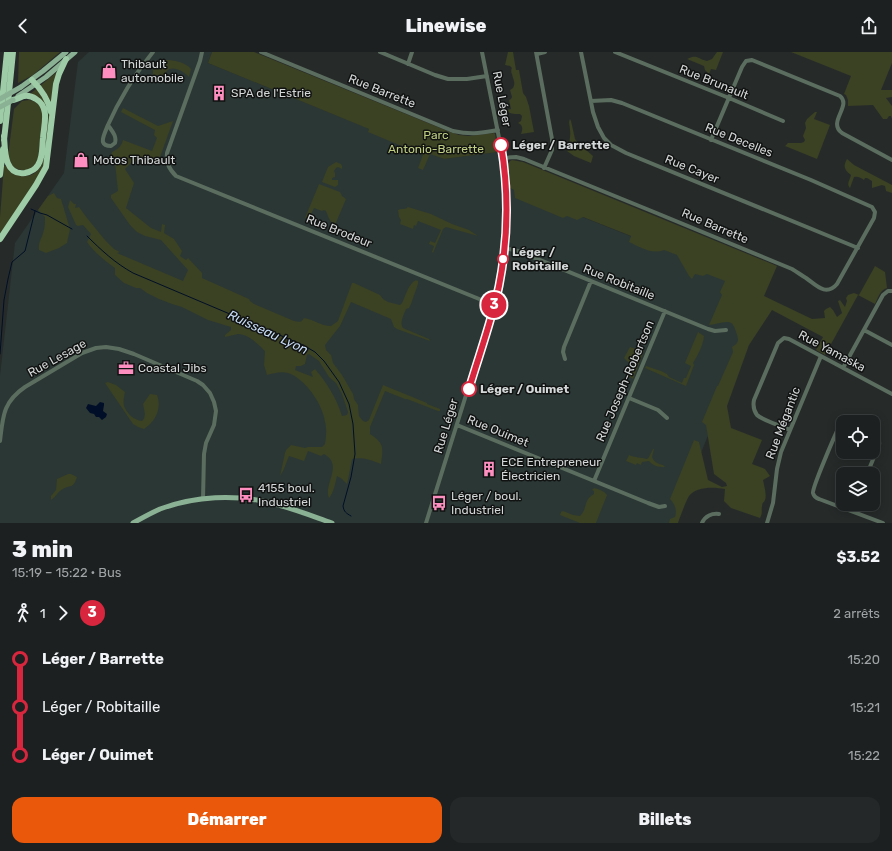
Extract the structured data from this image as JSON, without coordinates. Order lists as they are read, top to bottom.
{
  "streets": {
    "street": [
      "Rue Brunault",
      "Rue Barrette",
      "Rue Léger",
      "Rue Decelles",
      "Rue Cayer",
      "Rue Brodeur",
      "Rue Robitaille",
      "Rue Yamaska",
      "Rue Lesage",
      "Rue Joseph-Robertson",
      "Rue Mégantic",
      "Rue Ouimet"
    ]
  },
  "crossings": [
    ["Rue Barrette", "Rue Léger"],
    ["Rue Barrette", "Rue Decelles"],
    ["Rue Barrette", "Rue Cayer"],
    ["Rue Léger", "Rue Brodeur"],
    ["Rue Léger", "Rue Robitaille"],
    ["Rue Léger", "Rue Ouimet"],
    ["Rue Decelles", "Rue Cayer"],
    ["Rue Robitaille", "Rue Joseph-Robertson"],
    ["Rue Yamaska", "Rue Mégantic"],
    ["Rue Joseph-Robertson", "Rue Ouimet"]
  ],
  "water": ["Ruisseau Lyon"],
  "parks": ["Parc Antonio-Barrette"],
  "places": {
    "shop": ["Thibault automobile", "Motos Thibault"],
    "building": ["SPA de l'Estrie", "ECE Entrepreneur Électricien"],
    "other": ["Léger / Barrette", "Léger / Robitaille", "Léger / Ouimet"],
    "office": ["Coastal Jibs"],
    "bus stop": ["4155 boul. Industriel", "Léger / boul. Industriel"]
  },
  "lines": ["bus line 3"],
  "page": {
    "header": "Linewise",
    "on_map": "3",
    "heading": ["3 min", "15:19 – 15:22 · Bus", "$3.52"],
    "legs": ["1", "3", "2 arrêts"],
    "list": [
      {
        "name": "Léger / Barrette",
        "value": "15:20"
      },
      {
        "name": "Léger / Robitaille",
        "value": "15:21"
      },
      {
        "name": "Léger / Ouimet",
        "value": "15:22"
      }
    ],
    "buttons": ["Démarrer", "Billets"]
  }
}
